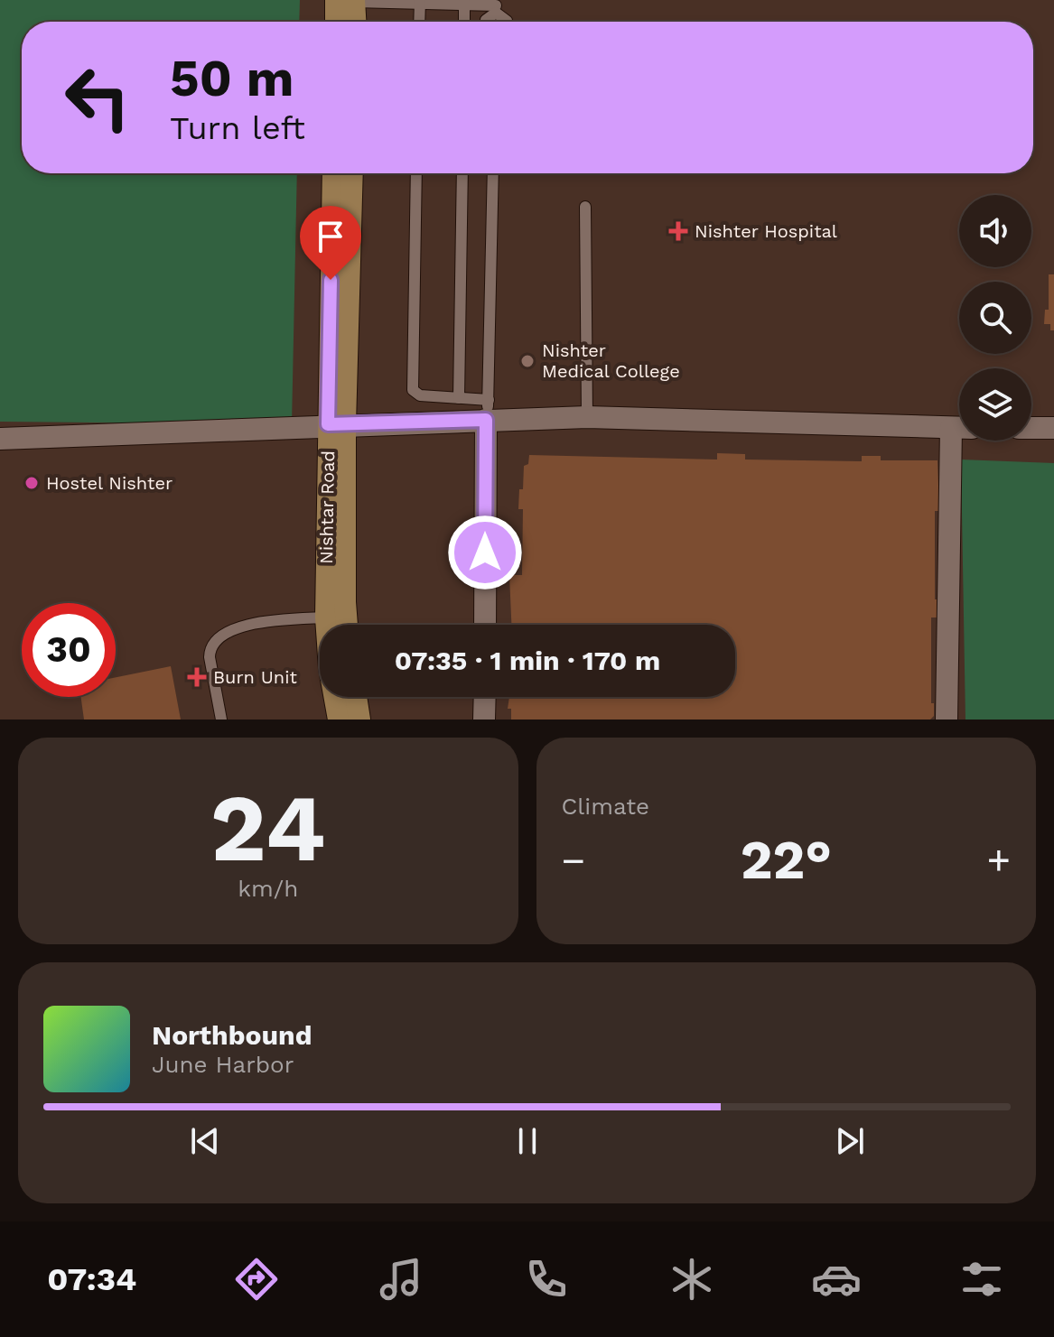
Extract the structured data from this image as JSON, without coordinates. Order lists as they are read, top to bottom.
{
  "streets": {
    "main road": ["Nishtar Road"]
  },
  "places": {
    "health": ["Nishter Hospital", "Burn Unit"],
    "other": ["Nishter Medical College", "Hostel Nishter"]
  },
  "page": {
    "turn": ["50 m", "Turn left"],
    "limit": "30",
    "trip": "07:35 · 1 min · 170 m",
    "tile": [
      ["24", "km/h"],
      "Climate"
    ],
    "heat": ["−", "22°", "+"],
    "song": ["Northbound", "June Harbor"],
    "tabs": "07:34"
  }
}
